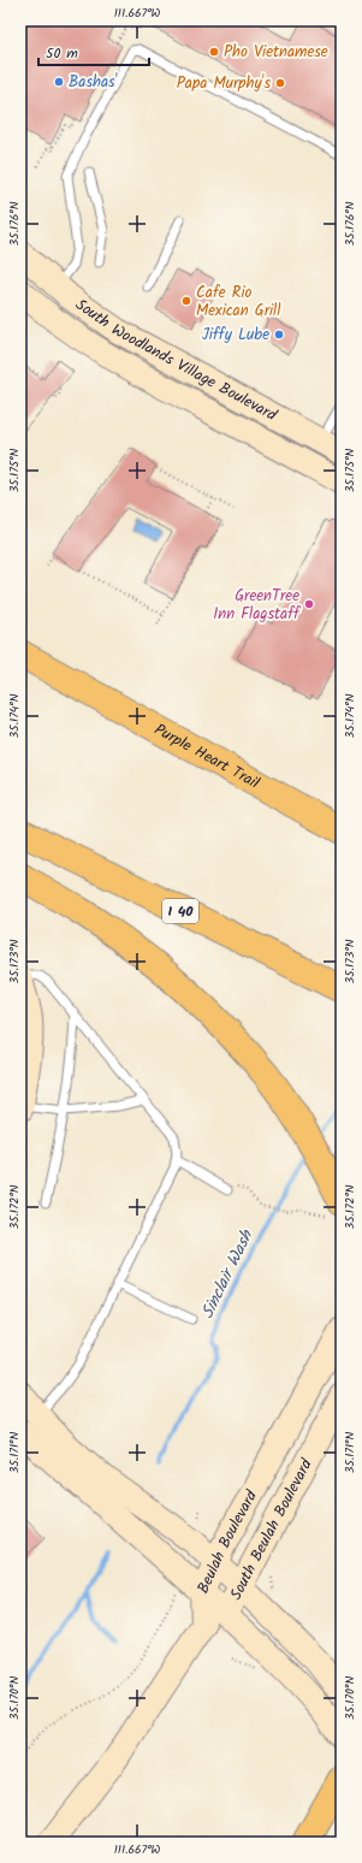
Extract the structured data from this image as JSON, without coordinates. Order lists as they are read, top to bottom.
{
  "streets": {
    "highway": ["Purple Heart Trail", "I 40"],
    "street": ["South Woodlands Village Boulevard", "South Beulah Boulevard", "Beulah Boulevard"]
  },
  "crossings": [
    ["South Beulah Boulevard", "Beulah Boulevard"]
  ],
  "water": ["Sinclair Wash"],
  "places": [
    "Pho Vietnamese",
    "Bashas'",
    "Papa Murphy's",
    "Cafe Rio Mexican Grill",
    "Jiffy Lube",
    "GreenTree Inn Flagstaff"
  ],
  "scale_bar": "50 m",
  "coordinates": [
    "111.667°W",
    "35.176°N",
    "35.175°N",
    "35.174°N",
    "35.173°N",
    "35.172°N",
    "35.171°N",
    "35.170°N"
  ]
}
